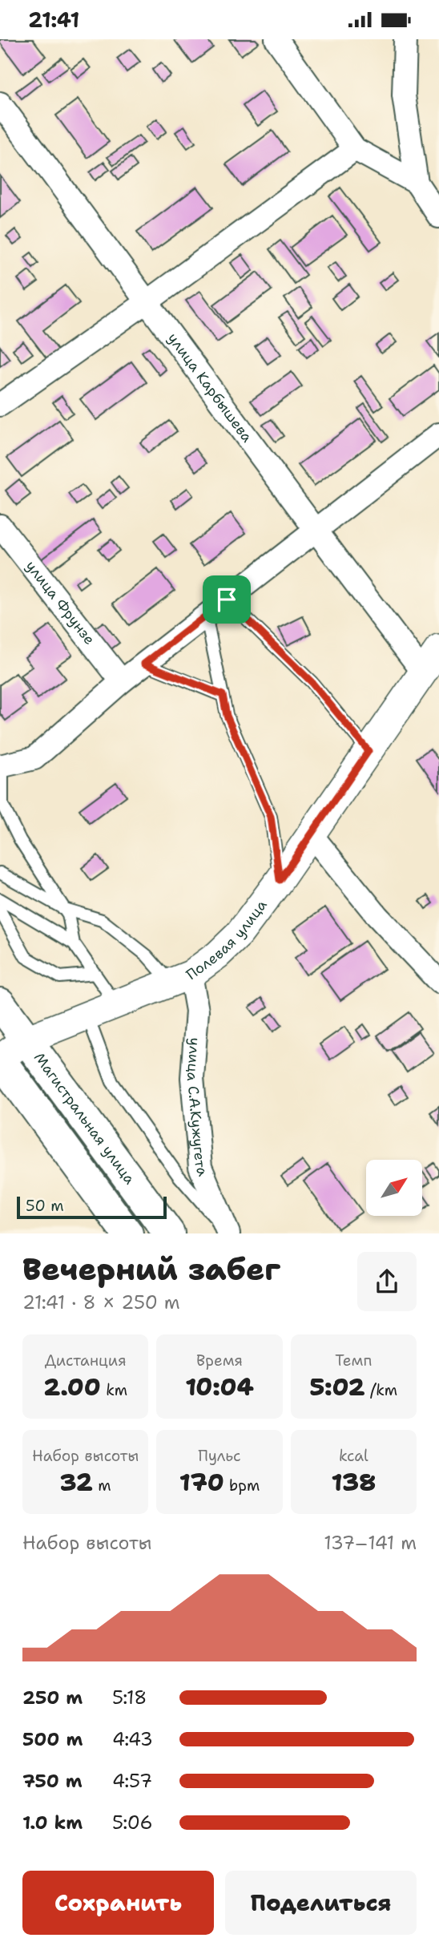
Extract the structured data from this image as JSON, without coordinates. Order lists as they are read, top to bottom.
{
  "streets": {
    "main road": ["Магистральная улица"],
    "street": [
      "улица Карбышева",
      "улица Фрунзе",
      "Полевая улица",
      "улица С.А.Кужугета"
    ]
  },
  "crossings": [
    ["улица Карбышева", "Полевая улица"],
    ["Полевая улица", "улица С.А.Кужугета"],
    ["Полевая улица", "Магистральная улица"]
  ],
  "scale_bar": "50 m",
  "north": "top right",
  "page": {
    "status": "21:41",
    "scale": "50 m",
    "heading": ["Вечерний забег", "21:41 · 8 × 250 m"],
    "stats": [
      ["Дистанция", "2.00 km"],
      ["Время", "10:04"],
      ["Темп", "5:02 /km"],
      ["Набор высоты", "32 m"],
      ["Пульс", "170 bpm"],
      ["kcal", "138"]
    ],
    "chart": ["Набор высоты", "137–141 m"],
    "list": [
      {
        "name": "250 m",
        "note": "5:18"
      },
      {
        "name": "500 m",
        "note": "4:43"
      },
      {
        "name": "750 m",
        "note": "4:57"
      },
      {
        "name": "1.0 km",
        "note": "5:06"
      }
    ],
    "buttons": ["Сохранить", "Поделиться"]
  }
}
